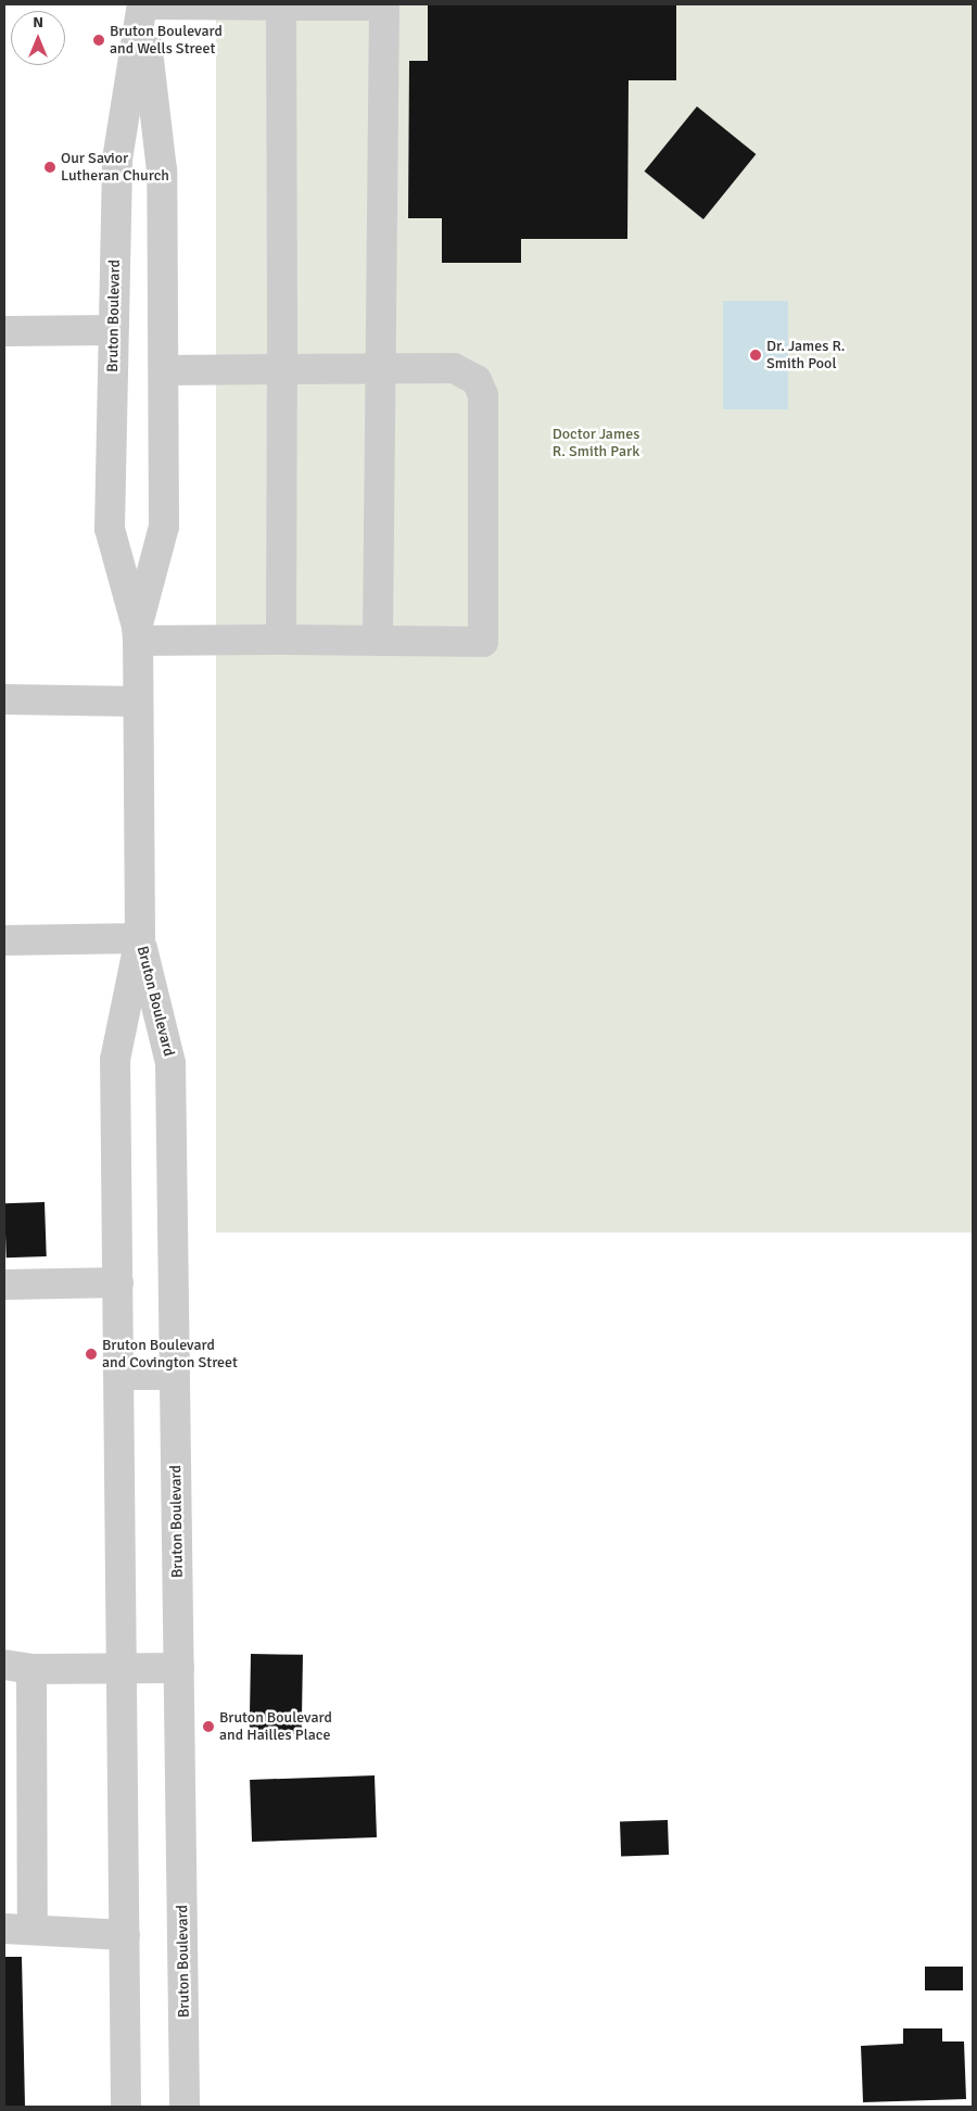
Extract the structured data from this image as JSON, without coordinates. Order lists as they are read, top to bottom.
{
  "streets": {
    "street": ["Bruton Boulevard"]
  },
  "parks": ["Doctor James R. Smith Park"],
  "places": [
    "Bruton Boulevard and Wells Street",
    "Our Savior Lutheran Church",
    "Dr. James R. Smith Pool",
    "Bruton Boulevard and Covington Street",
    "Bruton Boulevard and Hailles Place"
  ],
  "north": "top"
}
